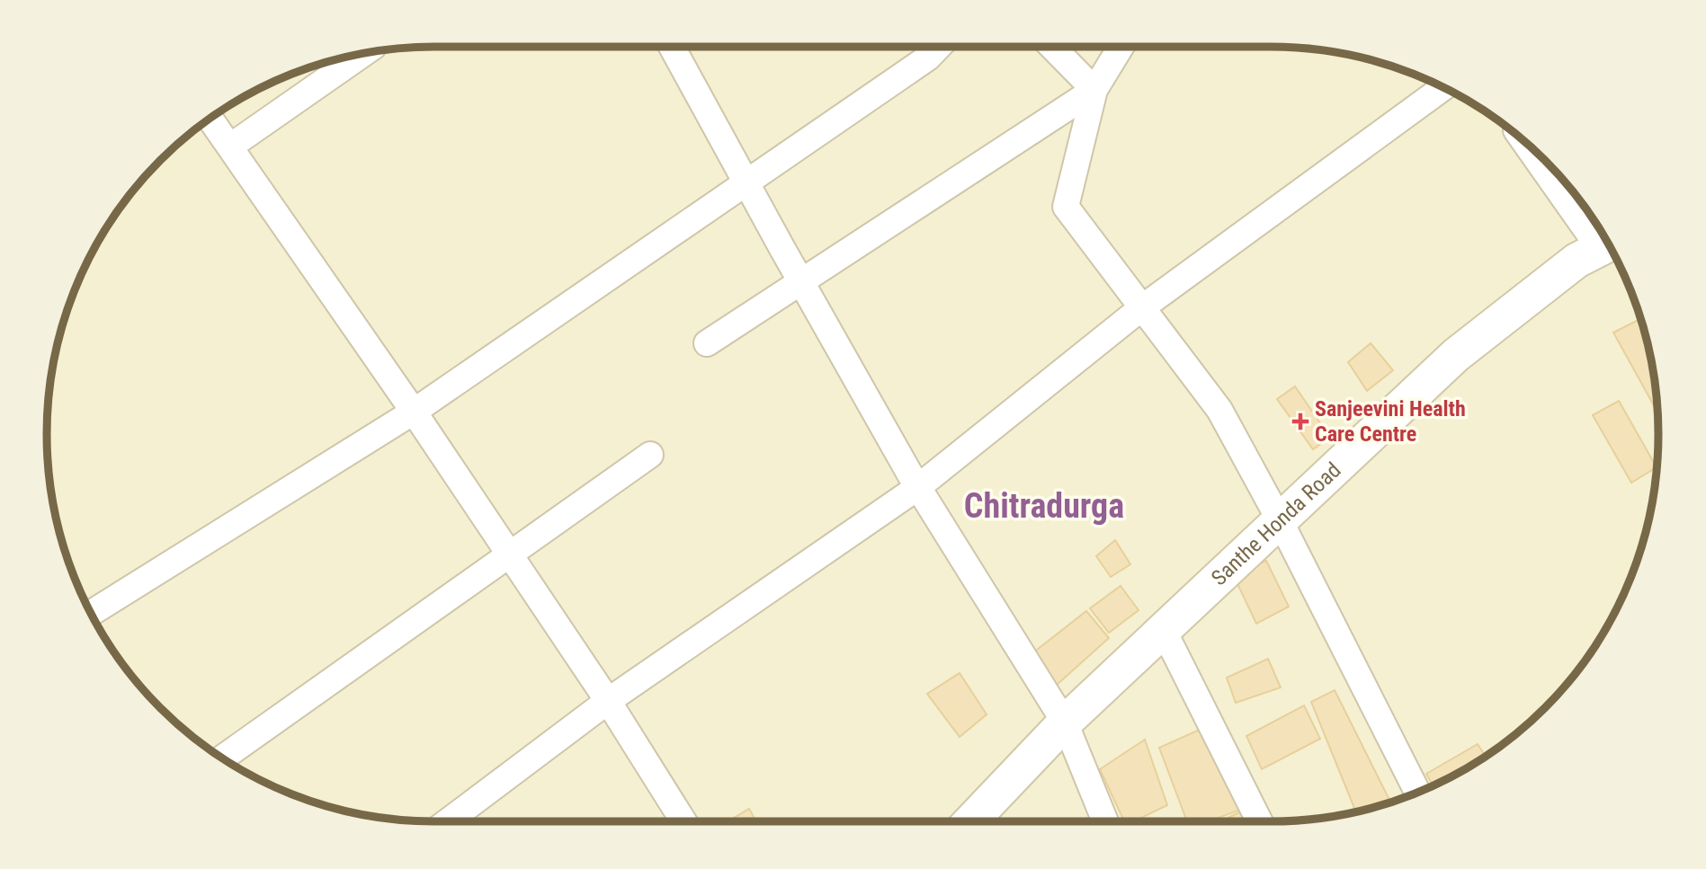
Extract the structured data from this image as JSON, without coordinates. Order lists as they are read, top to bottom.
{
  "streets": {
    "main road": ["Santhe Honda Road"]
  },
  "districts": ["Chitradurga"],
  "places": {
    "health": ["Sanjeevini Health Care Centre"]
  }
}
